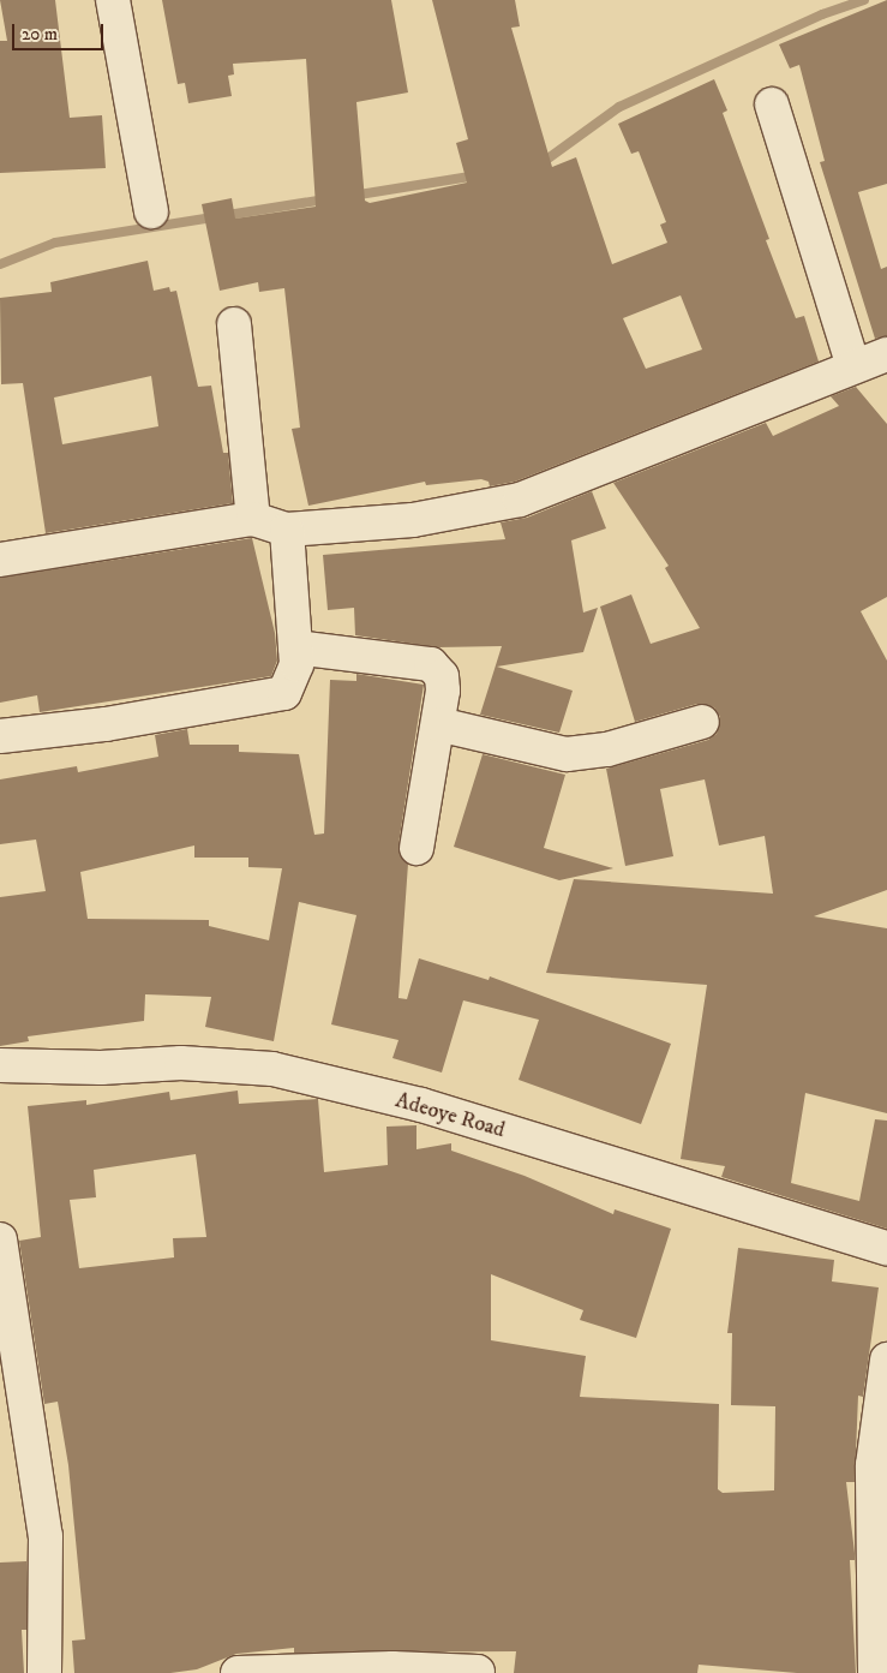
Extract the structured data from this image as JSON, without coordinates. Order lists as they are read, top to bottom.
{
  "streets": {
    "street": ["Adeoye Road"]
  },
  "scale_bar": "20 m"
}
